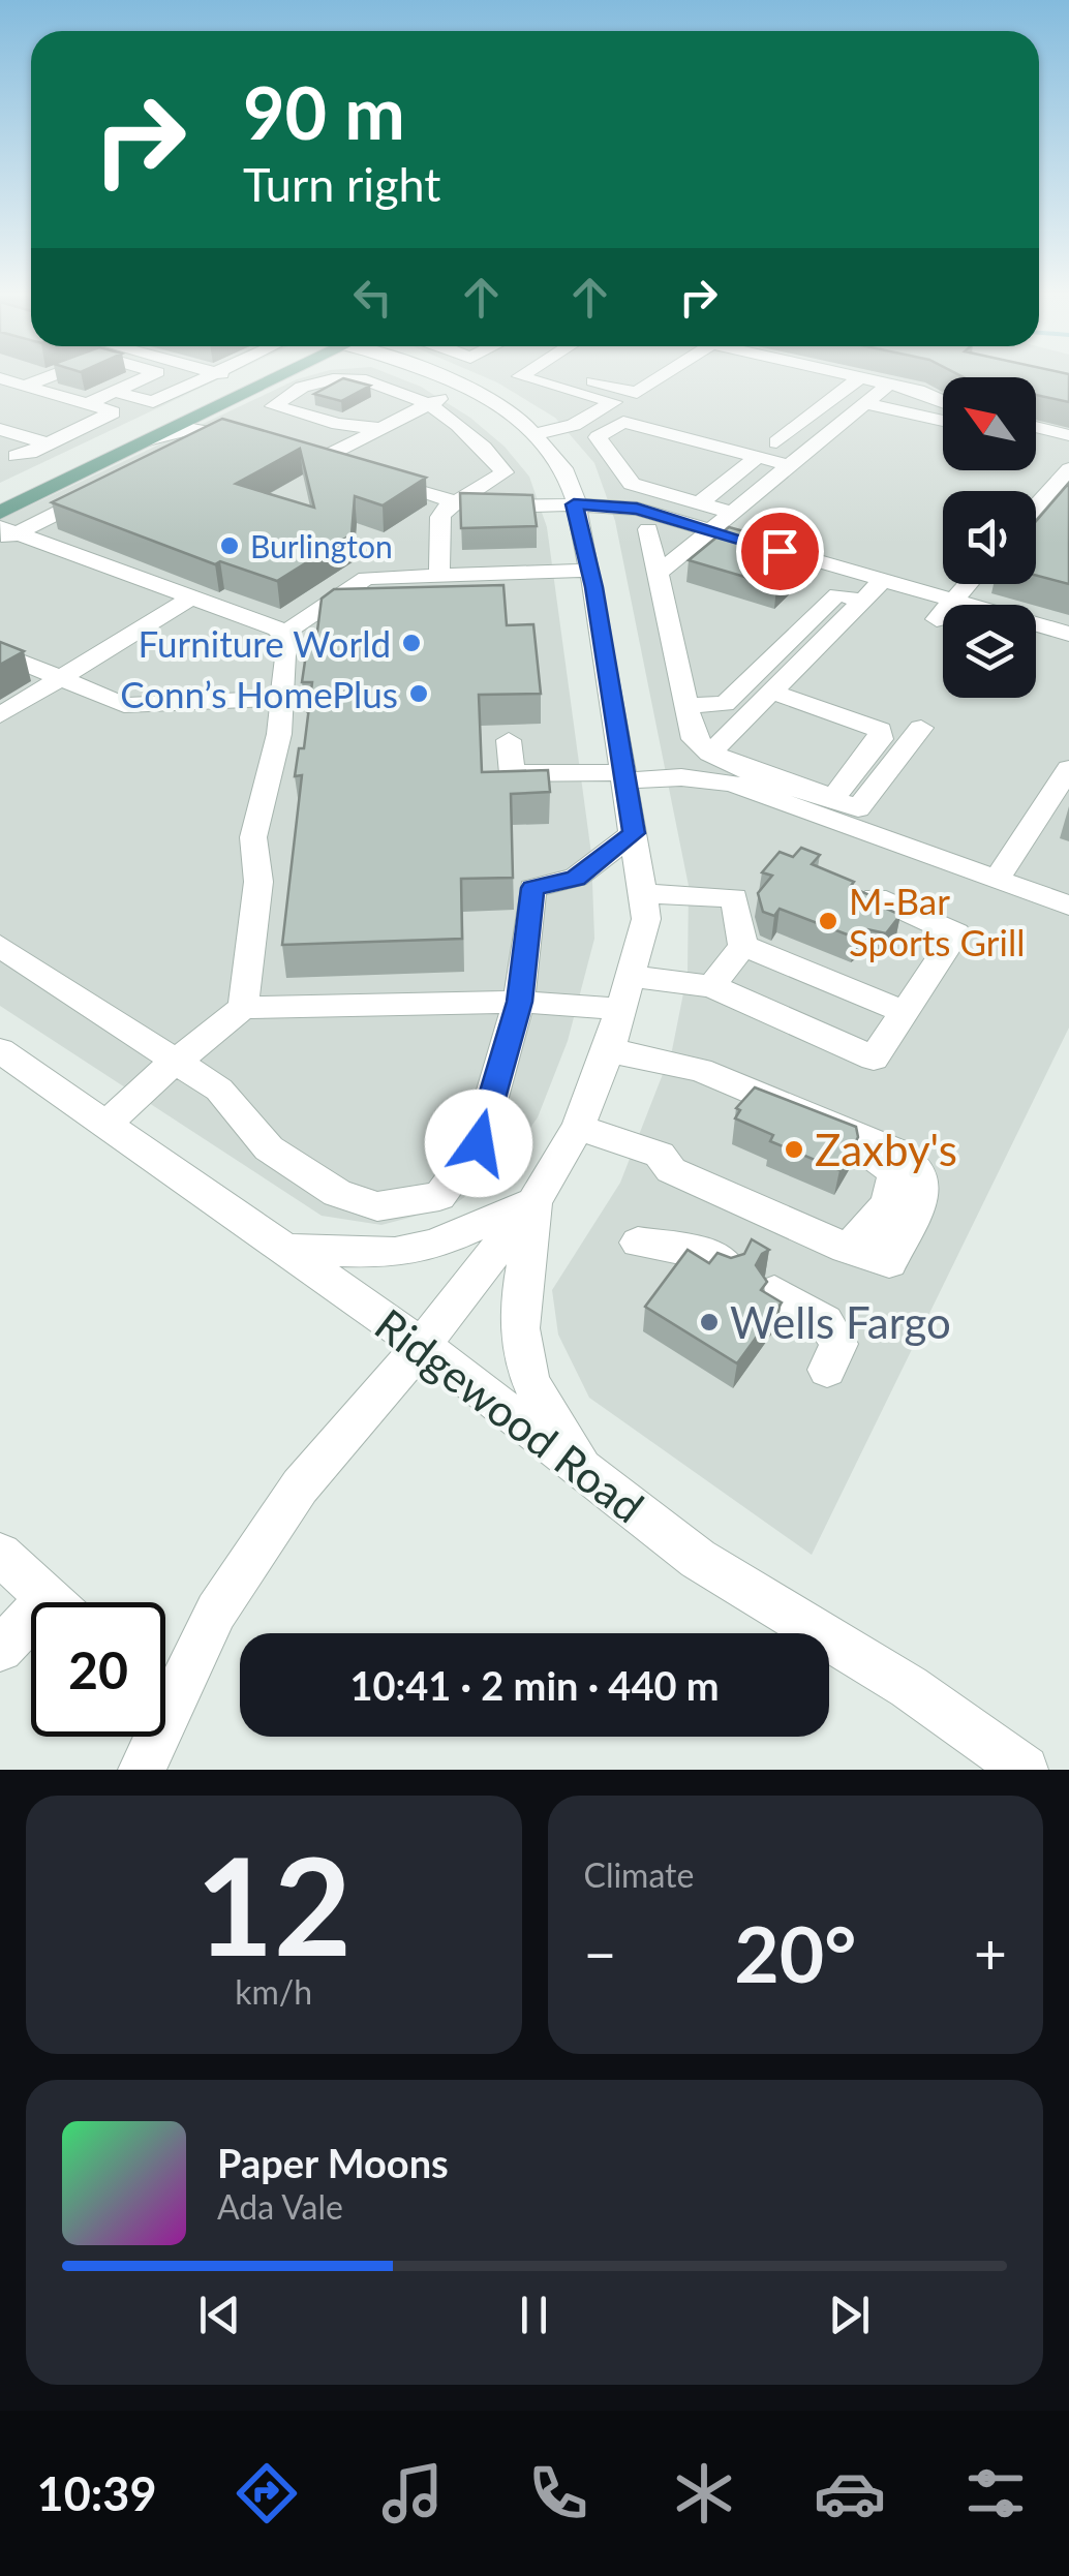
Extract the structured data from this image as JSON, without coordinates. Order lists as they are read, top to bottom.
{
  "streets": {
    "street": ["Ridgewood Road"]
  },
  "places": [
    "Burlington",
    "Furniture World",
    "Conn’s HomePlus",
    "M-Bar Sports Grill",
    "Zaxby's",
    "Wells Fargo"
  ],
  "north": "top left",
  "page": {
    "turn": ["90 m", "Turn right"],
    "limit": "20",
    "trip": "10:41 · 2 min · 440 m",
    "tile": [
      ["12", "km/h"],
      "Climate"
    ],
    "heat": ["−", "20°", "+"],
    "song": ["Paper Moons", "Ada Vale"],
    "tabs": "10:39"
  }
}
